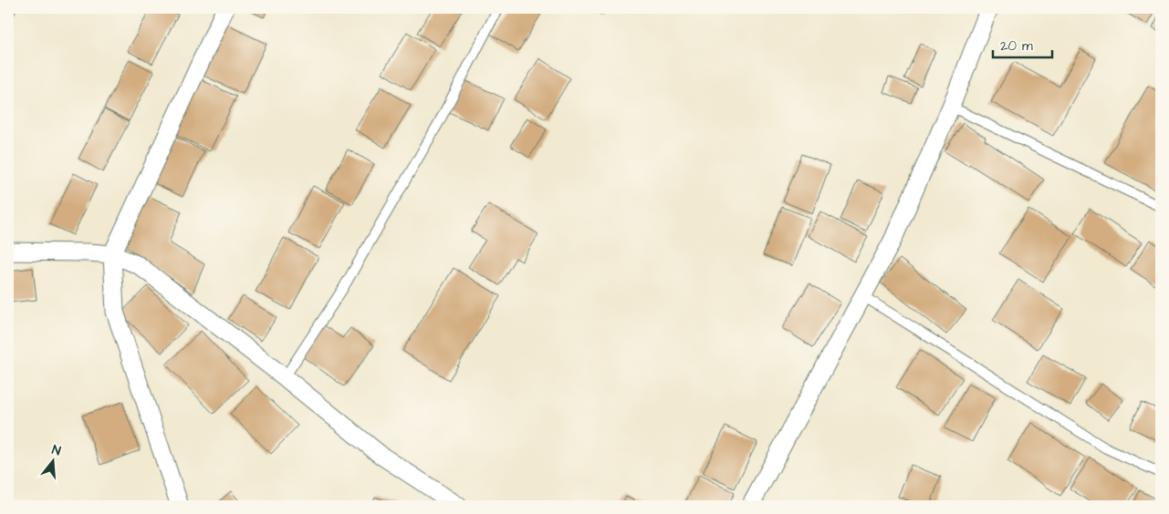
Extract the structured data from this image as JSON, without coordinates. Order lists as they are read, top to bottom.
{
  "scale_bar": "20 m",
  "north": "top"
}
